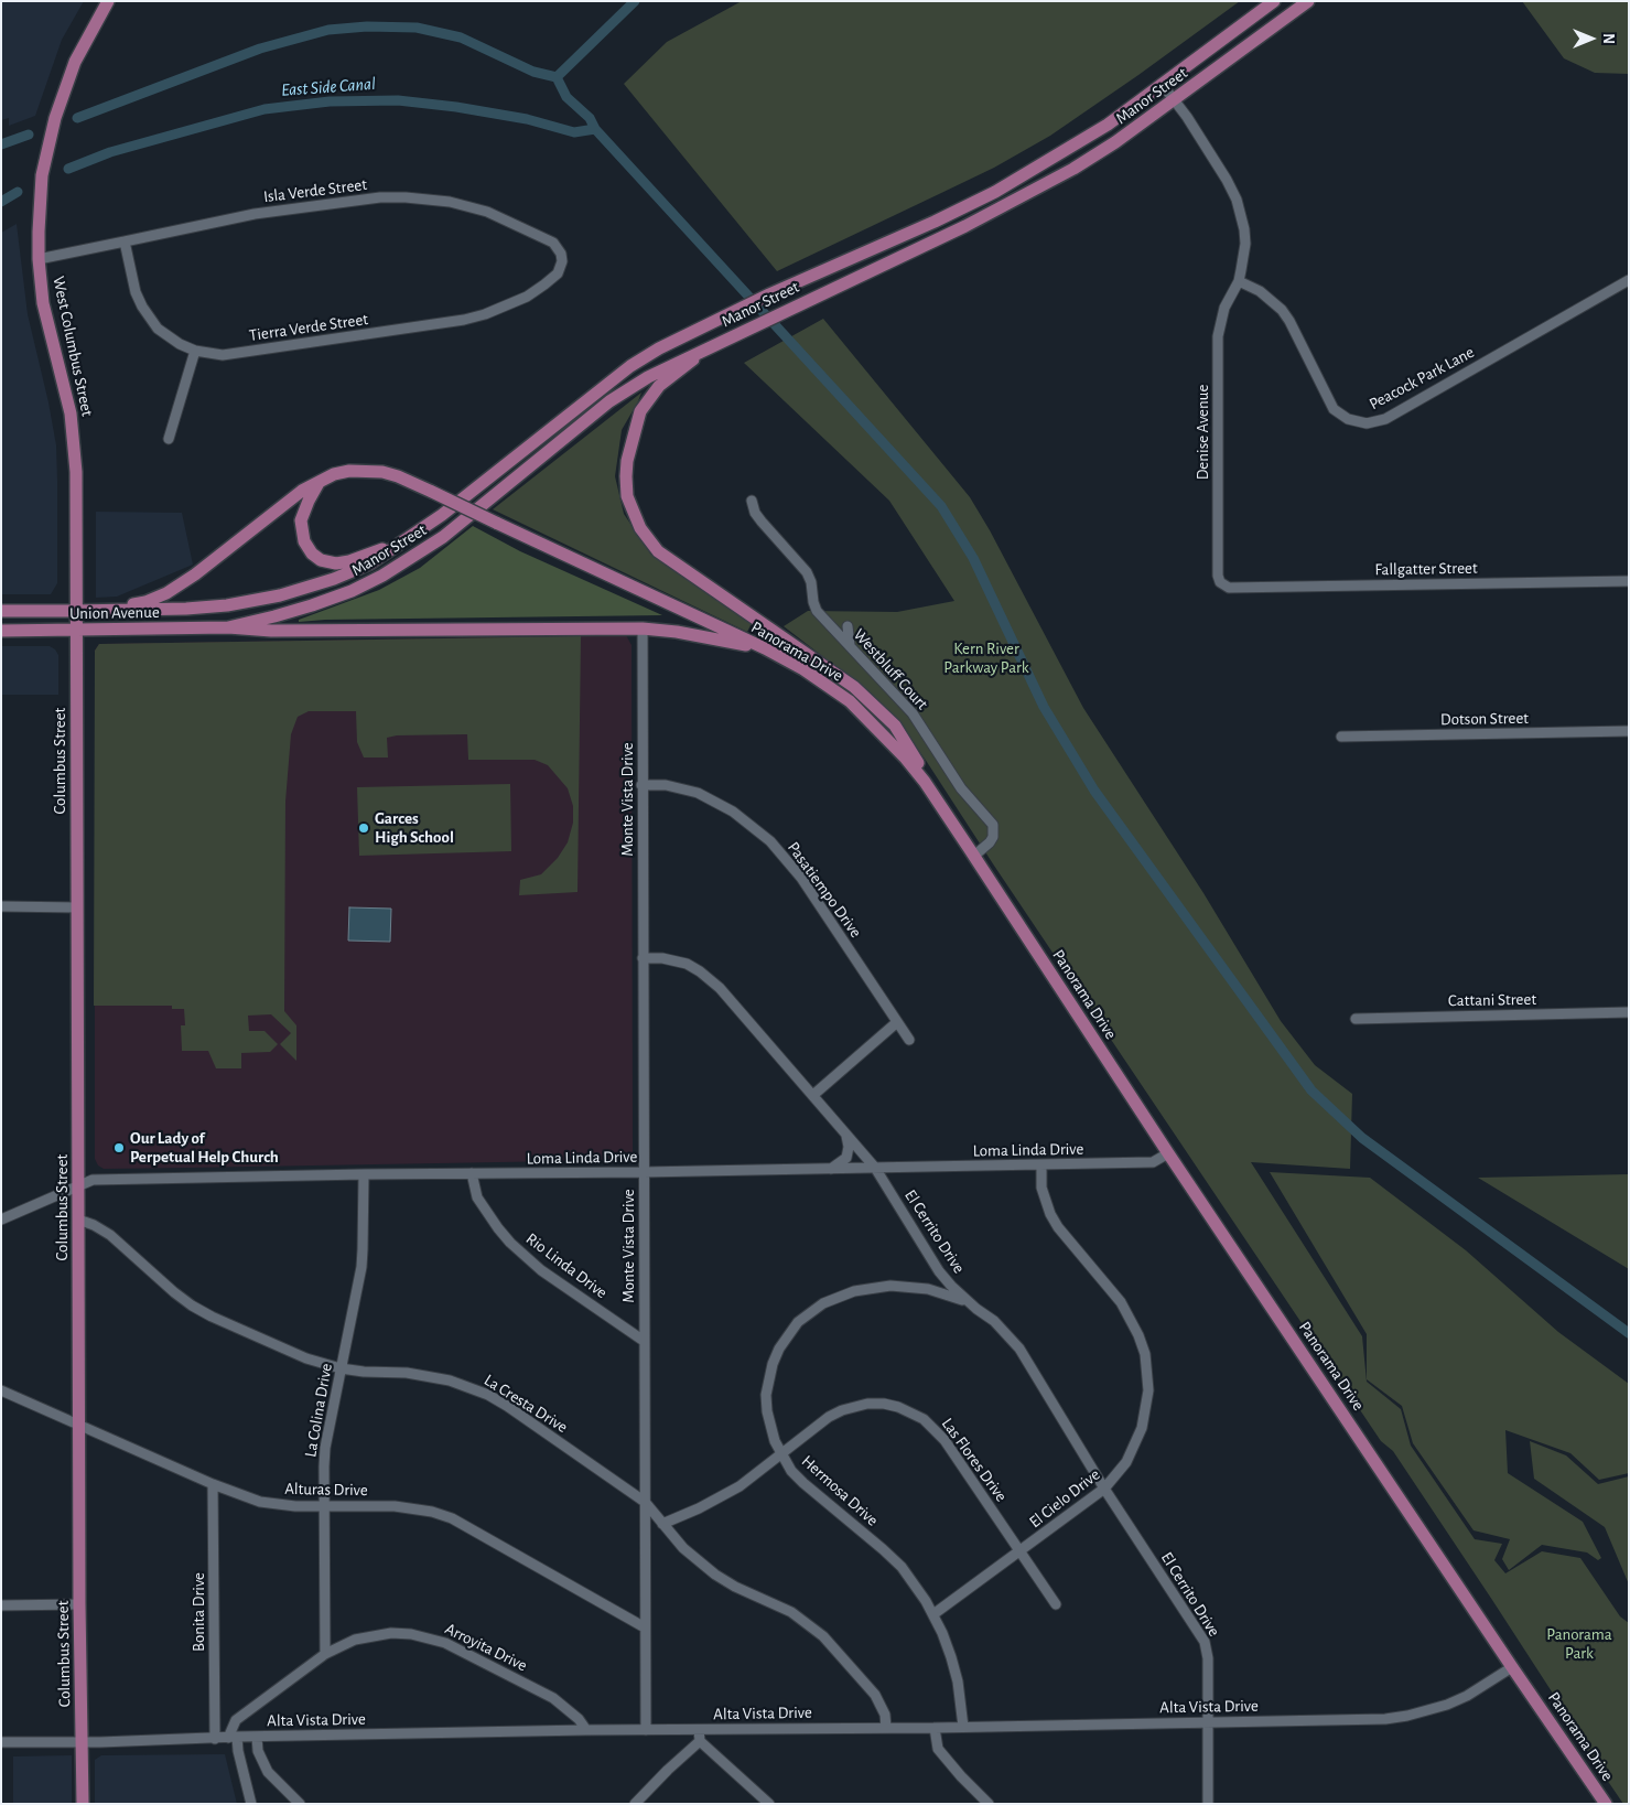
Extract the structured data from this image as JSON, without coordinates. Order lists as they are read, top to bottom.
{
  "streets": {
    "main road": [
      "Manor Street",
      "West Columbus Street",
      "Union Avenue",
      "Panorama Drive",
      "Columbus Street"
    ],
    "street": [
      "Isla Verde Street",
      "Tierra Verde Street",
      "Peacock Park Lane",
      "Denise Avenue",
      "Fallgatter Street",
      "Westbluff Court",
      "Dotson Street",
      "Monte Vista Drive",
      "Pasatiempo Drive",
      "Cattani Street",
      "Loma Linda Drive",
      "El Cerrito Drive",
      "Rio Linda Drive",
      "La Cresta Drive",
      "La Colina Drive",
      "Las Flores Drive",
      "Alturas Drive",
      "Hermosa Drive",
      "El Cielo Drive",
      "Bonita Drive",
      "Arroyita Drive",
      "Alta Vista Drive"
    ]
  },
  "crossings": [
    ["Manor Street", "Union Avenue"],
    ["Isla Verde Street", "Tierra Verde Street"],
    ["Isla Verde Street", "West Columbus Street"],
    ["West Columbus Street", "Union Avenue"],
    ["West Columbus Street", "Columbus Street"],
    ["Peacock Park Lane", "Denise Avenue"],
    ["Denise Avenue", "Fallgatter Street"],
    ["Union Avenue", "Panorama Drive"],
    ["Union Avenue", "Columbus Street"],
    ["Panorama Drive", "Westbluff Court"],
    ["Panorama Drive", "Loma Linda Drive"],
    ["Panorama Drive", "Alta Vista Drive"],
    ["Columbus Street", "Loma Linda Drive"],
    ["Columbus Street", "La Cresta Drive"],
    ["Columbus Street", "Alturas Drive"],
    ["Columbus Street", "Alta Vista Drive"],
    ["Monte Vista Drive", "Pasatiempo Drive"],
    ["Monte Vista Drive", "Loma Linda Drive"],
    ["Monte Vista Drive", "El Cerrito Drive"],
    ["Monte Vista Drive", "Rio Linda Drive"],
    ["Monte Vista Drive", "La Cresta Drive"],
    ["Monte Vista Drive", "Alturas Drive"],
    ["Monte Vista Drive", "Alta Vista Drive"],
    ["Loma Linda Drive", "El Cerrito Drive"],
    ["Loma Linda Drive", "Rio Linda Drive"],
    ["Loma Linda Drive", "La Colina Drive"],
    ["Loma Linda Drive", "El Cielo Drive"],
    ["El Cerrito Drive", "Hermosa Drive"],
    ["El Cerrito Drive", "El Cielo Drive"],
    ["El Cerrito Drive", "Alta Vista Drive"],
    ["La Cresta Drive", "La Colina Drive"],
    ["La Cresta Drive", "Las Flores Drive"],
    ["La Cresta Drive", "Alta Vista Drive"],
    ["La Colina Drive", "Alturas Drive"],
    ["La Colina Drive", "Arroyita Drive"],
    ["Las Flores Drive", "Hermosa Drive"],
    ["Las Flores Drive", "El Cielo Drive"],
    ["Alturas Drive", "Bonita Drive"],
    ["Hermosa Drive", "El Cielo Drive"],
    ["Hermosa Drive", "Alta Vista Drive"],
    ["Bonita Drive", "Alta Vista Drive"],
    ["Arroyita Drive", "Alta Vista Drive"]
  ],
  "water": ["East Side Canal"],
  "parks": ["Kern River Parkway Park", "Panorama Park"],
  "places": ["Garces High School", "Our Lady of Perpetual Help Church"],
  "north": "right"
}
